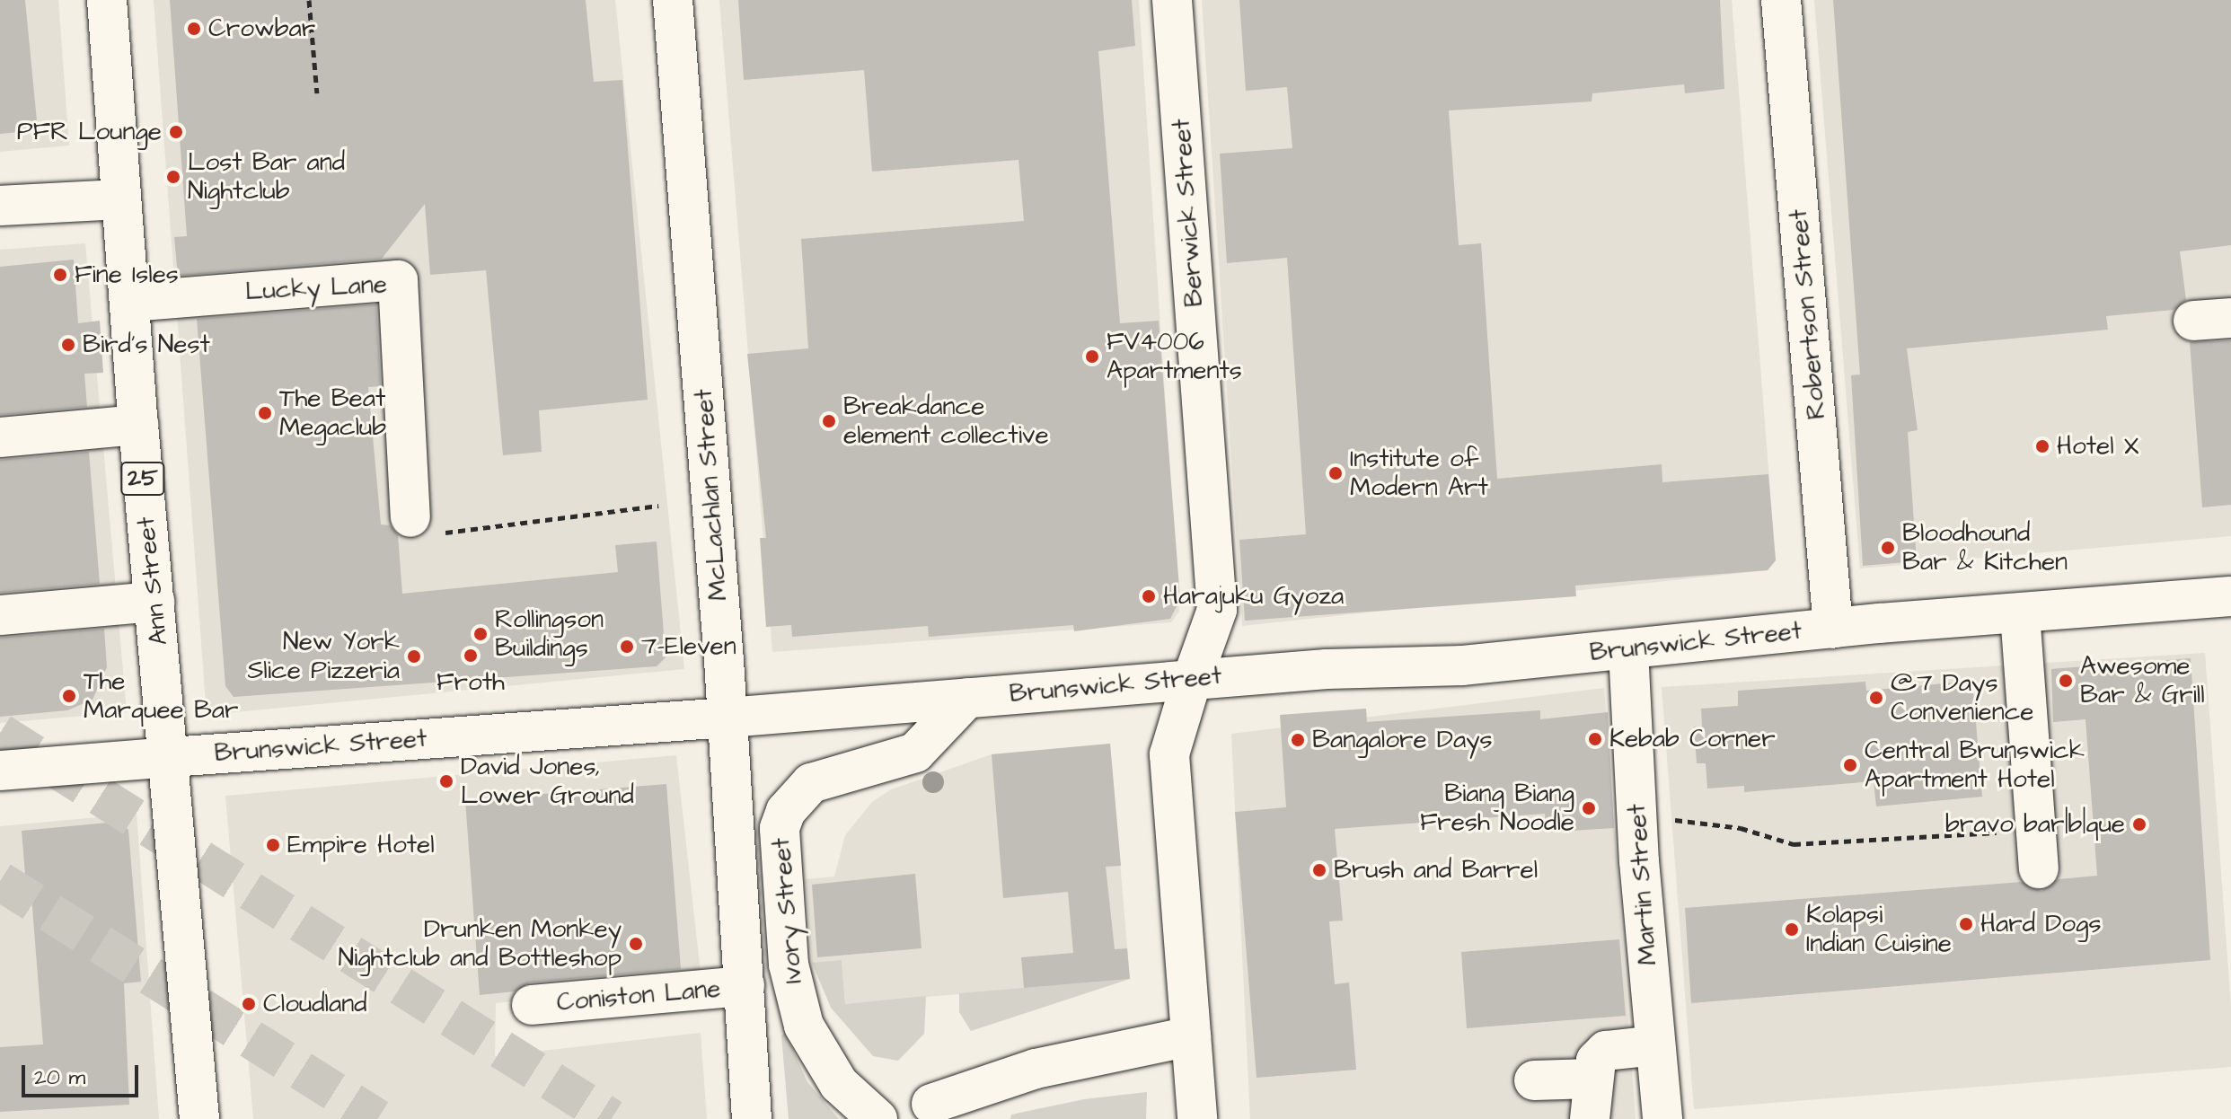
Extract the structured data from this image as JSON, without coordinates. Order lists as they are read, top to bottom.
{
  "streets": {
    "main road": [
      "Berwick Street",
      "Lucky Lane",
      "Robertson Street",
      "25",
      "McLachlan Street",
      "Ann Street",
      "Brunswick Street",
      "Martin Street",
      "Ivory Street",
      "Coniston Lane"
    ]
  },
  "crossings": [
    ["Berwick Street", "Brunswick Street"],
    ["Lucky Lane", "Ann Street"],
    ["Robertson Street", "Brunswick Street"],
    ["McLachlan Street", "Brunswick Street"],
    ["McLachlan Street", "Coniston Lane"],
    ["Ann Street", "Brunswick Street"],
    ["Brunswick Street", "Martin Street"],
    ["Brunswick Street", "Ivory Street"]
  ],
  "places": [
    "Crowbar",
    "PFR Lounge",
    "Lost Bar and Nightclub",
    "Fine Isles",
    "Bird's Nest",
    "FV4006 Apartments",
    "The Beat Megaclub",
    "Breakdance element collective",
    "Hotel X",
    "Institute of Modern Art",
    "Bloodhound Bar & Kitchen",
    "Harajuku Gyoza",
    "Rollingson Buildings",
    "7-Eleven",
    "Froth",
    "New York Slice Pizzeria",
    "Awesome Bar & Grill",
    "The Marquee Bar",
    "@7 Days Convenience",
    "Kebab Corner",
    "Bangalore Days",
    "Central Brunswick Apartment Hotel",
    "David Jones, Lower Ground",
    "Biang Biang Fresh Noodle",
    "bravo bar|b|que",
    "Empire Hotel",
    "Brush and Barrel",
    "Hard Dogs",
    "Kolapsi Indian Cuisine",
    "Drunken Monkey Nightclub and Bottleshop",
    "Cloudland"
  ],
  "scale_bar": "20 m"
}
